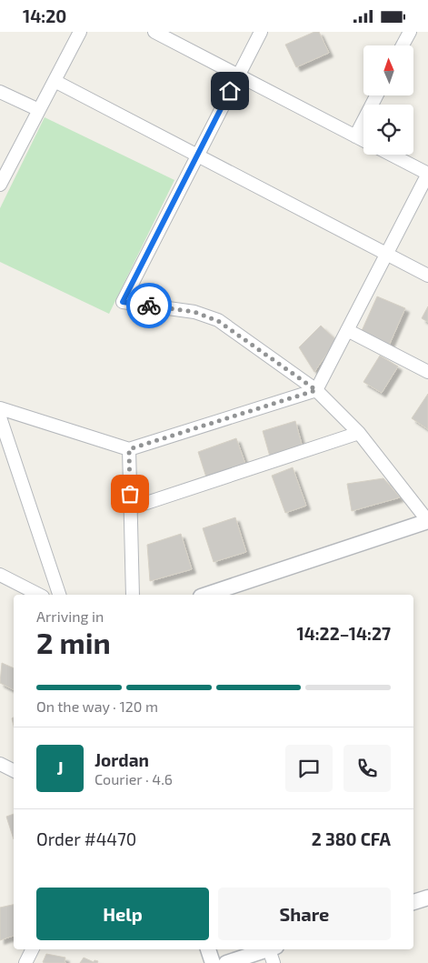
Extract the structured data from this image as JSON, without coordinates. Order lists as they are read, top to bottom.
{
  "north": "top",
  "page": {
    "status": "14:20",
    "heading": ["2 min", "Arriving in", "14:22–14:27"],
    "panel": [
      "Jordan",
      "Courier · 4.6",
      "Order #4470",
      "2 380 CFA"
    ],
    "bar": "On the way · 120 m",
    "round": "J",
    "buttons": ["Help", "Share"]
  }
}
